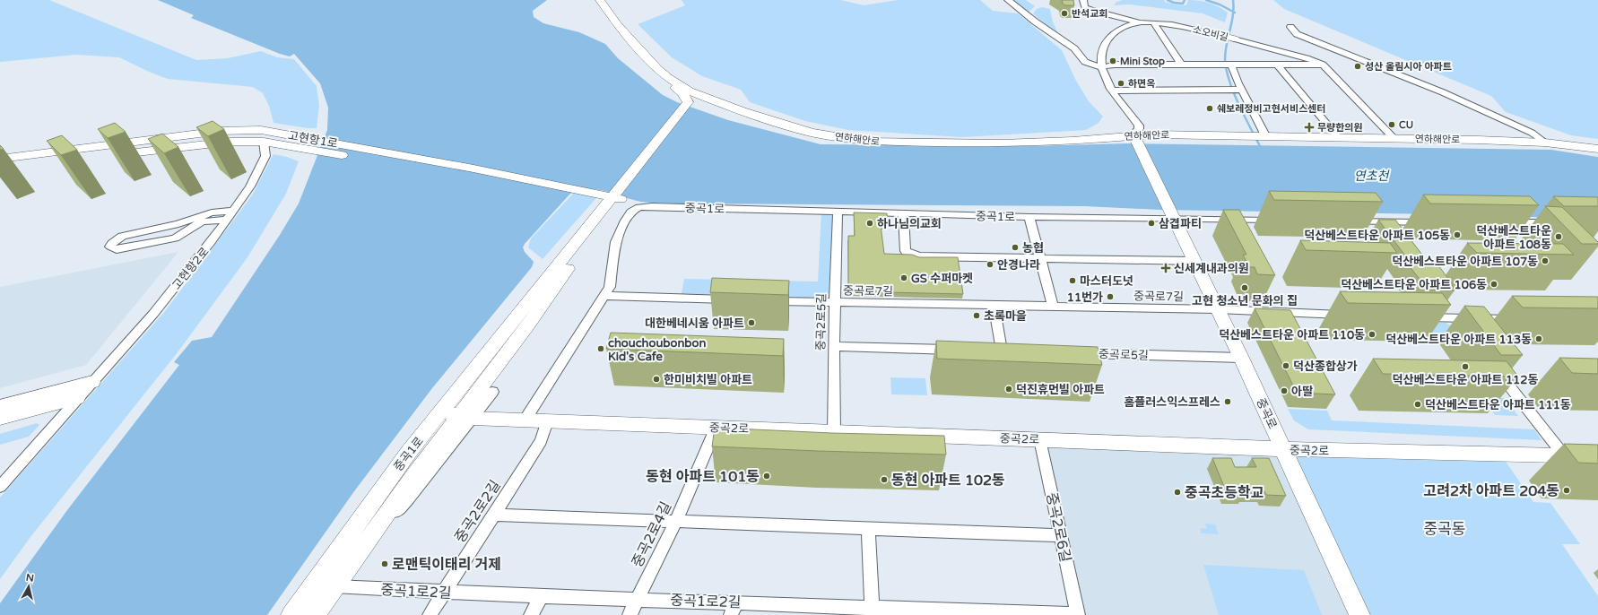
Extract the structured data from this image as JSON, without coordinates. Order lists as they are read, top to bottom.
{
  "streets": {
    "street": [
      "소오비길",
      "연하해안로",
      "고현항1로",
      "중곡1로",
      "고현항2로",
      "중곡로7길",
      "중곡2로5길",
      "중곡로5길",
      "중곡로",
      "중곡2로",
      "중곡2로2길",
      "중곡2로6길",
      "중곡2로4길",
      "중곡1로2길"
    ]
  },
  "crossings": [
    ["소오비길", "연하해안로"],
    ["연하해안로", "중곡로"],
    ["고현항1로", "중곡1로"],
    ["고현항1로", "고현항2로"],
    ["중곡1로", "중곡2로5길"],
    ["중곡1로", "중곡로"],
    ["중곡1로", "중곡2로"],
    ["중곡1로", "중곡1로2길"],
    ["중곡로7길", "중곡2로5길"],
    ["중곡로7길", "중곡로"],
    ["중곡2로5길", "중곡2로"],
    ["중곡로5길", "중곡로"],
    ["중곡로", "중곡2로"],
    ["중곡2로", "중곡2로2길"],
    ["중곡2로", "중곡2로6길"],
    ["중곡2로", "중곡2로4길"],
    ["중곡2로2길", "중곡1로2길"],
    ["중곡2로6길", "중곡1로2길"],
    ["중곡2로4길", "중곡1로2길"]
  ],
  "districts": ["중곡동"],
  "water": ["연초천"],
  "places": {
    "other": [
      "반석교회",
      "Mini Stop",
      "성산 올림시아 아파트",
      "하면옥",
      "쉐보레정비고현서비스센터",
      "CU",
      "하나님의교회",
      "삼겹파티",
      "덕산베스트타운 아파트 105동",
      "덕산베스트타운 아파트 108동",
      "농협",
      "덕산베스트타운 아파트 107동",
      "안경나라",
      "GS 수퍼마켓",
      "마스터도넛",
      "덕산베스트타운 아파트 106동",
      "고현 청소년 문화의 집",
      "11번가",
      "초록마을",
      "대한베네시움 아파트",
      "덕산베스트타운 아파트 110동",
      "덕산베스트타운 아파트 113동",
      "chouchoubonbon Kid's Cafe",
      "덕산종합상가",
      "덕산베스트타운 아파트 112동",
      "한미비치빌 아파트",
      "덕진휴먼빌 아파트",
      "아딸",
      "홈플러스익스프레스",
      "덕산베스트타운 아파트 111동",
      "동현 아파트 101동",
      "동현 아파트 102동",
      "고려2차 아파트 204동",
      "중곡초등학교",
      "로맨틱이태리 거제"
    ],
    "health": ["무량한의원", "신세계내과의원"]
  },
  "north": "top"
}
